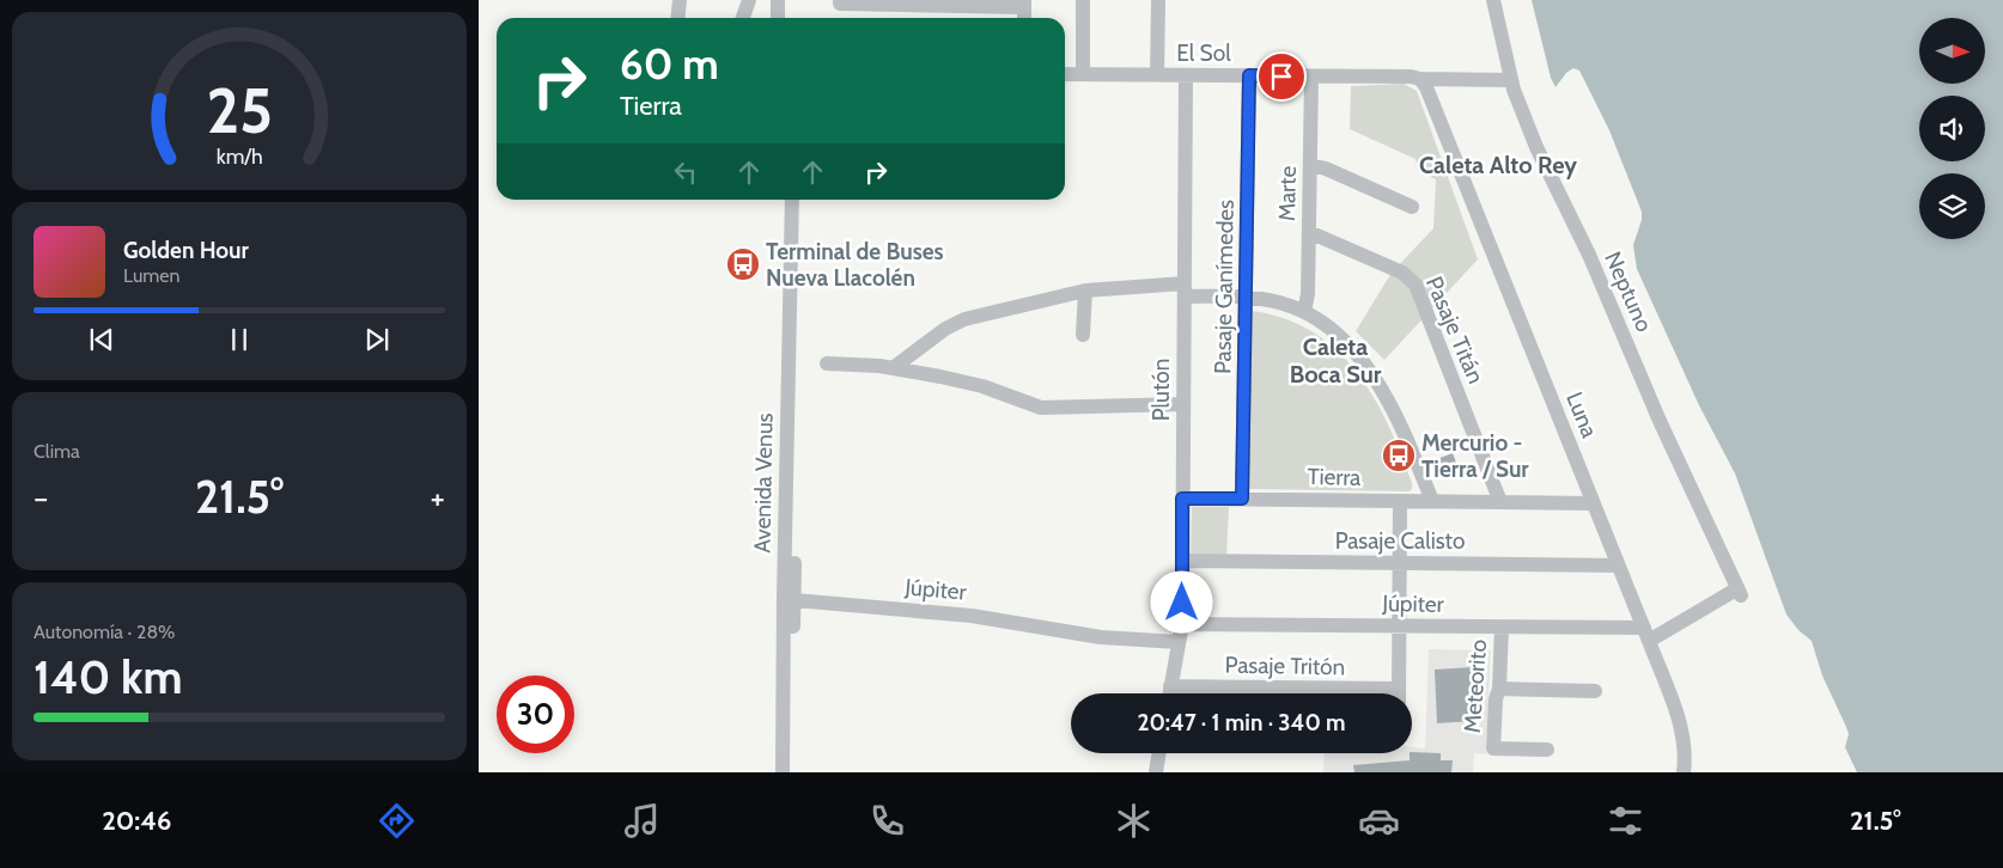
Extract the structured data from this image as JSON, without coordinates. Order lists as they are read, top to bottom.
{
  "streets": {
    "street": [
      "El Sol",
      "Marte",
      "Pasaje Ganímedes",
      "Neptuno",
      "Pasaje Titán",
      "Plutón",
      "Luna",
      "Tierra",
      "Avenida Venus",
      "Pasaje Calisto",
      "Júpiter",
      "Pasaje Tritón",
      "Meteorito"
    ]
  },
  "crossings": [
    ["El Sol", "Marte"],
    ["El Sol", "Pasaje Ganímedes"],
    ["El Sol", "Neptuno"],
    ["El Sol", "Plutón"],
    ["El Sol", "Luna"],
    ["Marte", "Pasaje Titán"],
    ["Pasaje Ganímedes", "Tierra"],
    ["Neptuno", "Luna"],
    ["Neptuno", "Júpiter"],
    ["Pasaje Titán", "Tierra"],
    ["Plutón", "Tierra"],
    ["Plutón", "Pasaje Calisto"],
    ["Plutón", "Júpiter"],
    ["Plutón", "Pasaje Tritón"],
    ["Luna", "Tierra"],
    ["Luna", "Pasaje Calisto"],
    ["Luna", "Júpiter"],
    ["Avenida Venus", "Júpiter"],
    ["Júpiter", "Meteorito"]
  ],
  "districts": ["Caleta Alto Rey", "Caleta Boca Sur"],
  "places": {
    "bus stop": ["Terminal de Buses Nueva Llacolén", "Mercurio - Tierra / Sur"]
  },
  "north": "right",
  "page": {
    "turn": ["60 m", "Tierra"],
    "song": ["Golden Hour", "Lumen"],
    "tile": [
      "Clima",
      ["Autonomía · 28%", "140 km"]
    ],
    "heat": ["−", "21.5°", "+"],
    "limit": "30",
    "trip": "20:47 · 1 min · 340 m",
    "tabs": ["20:46", "21.5°"],
    "gauge": ["25", "km/h"]
  }
}
